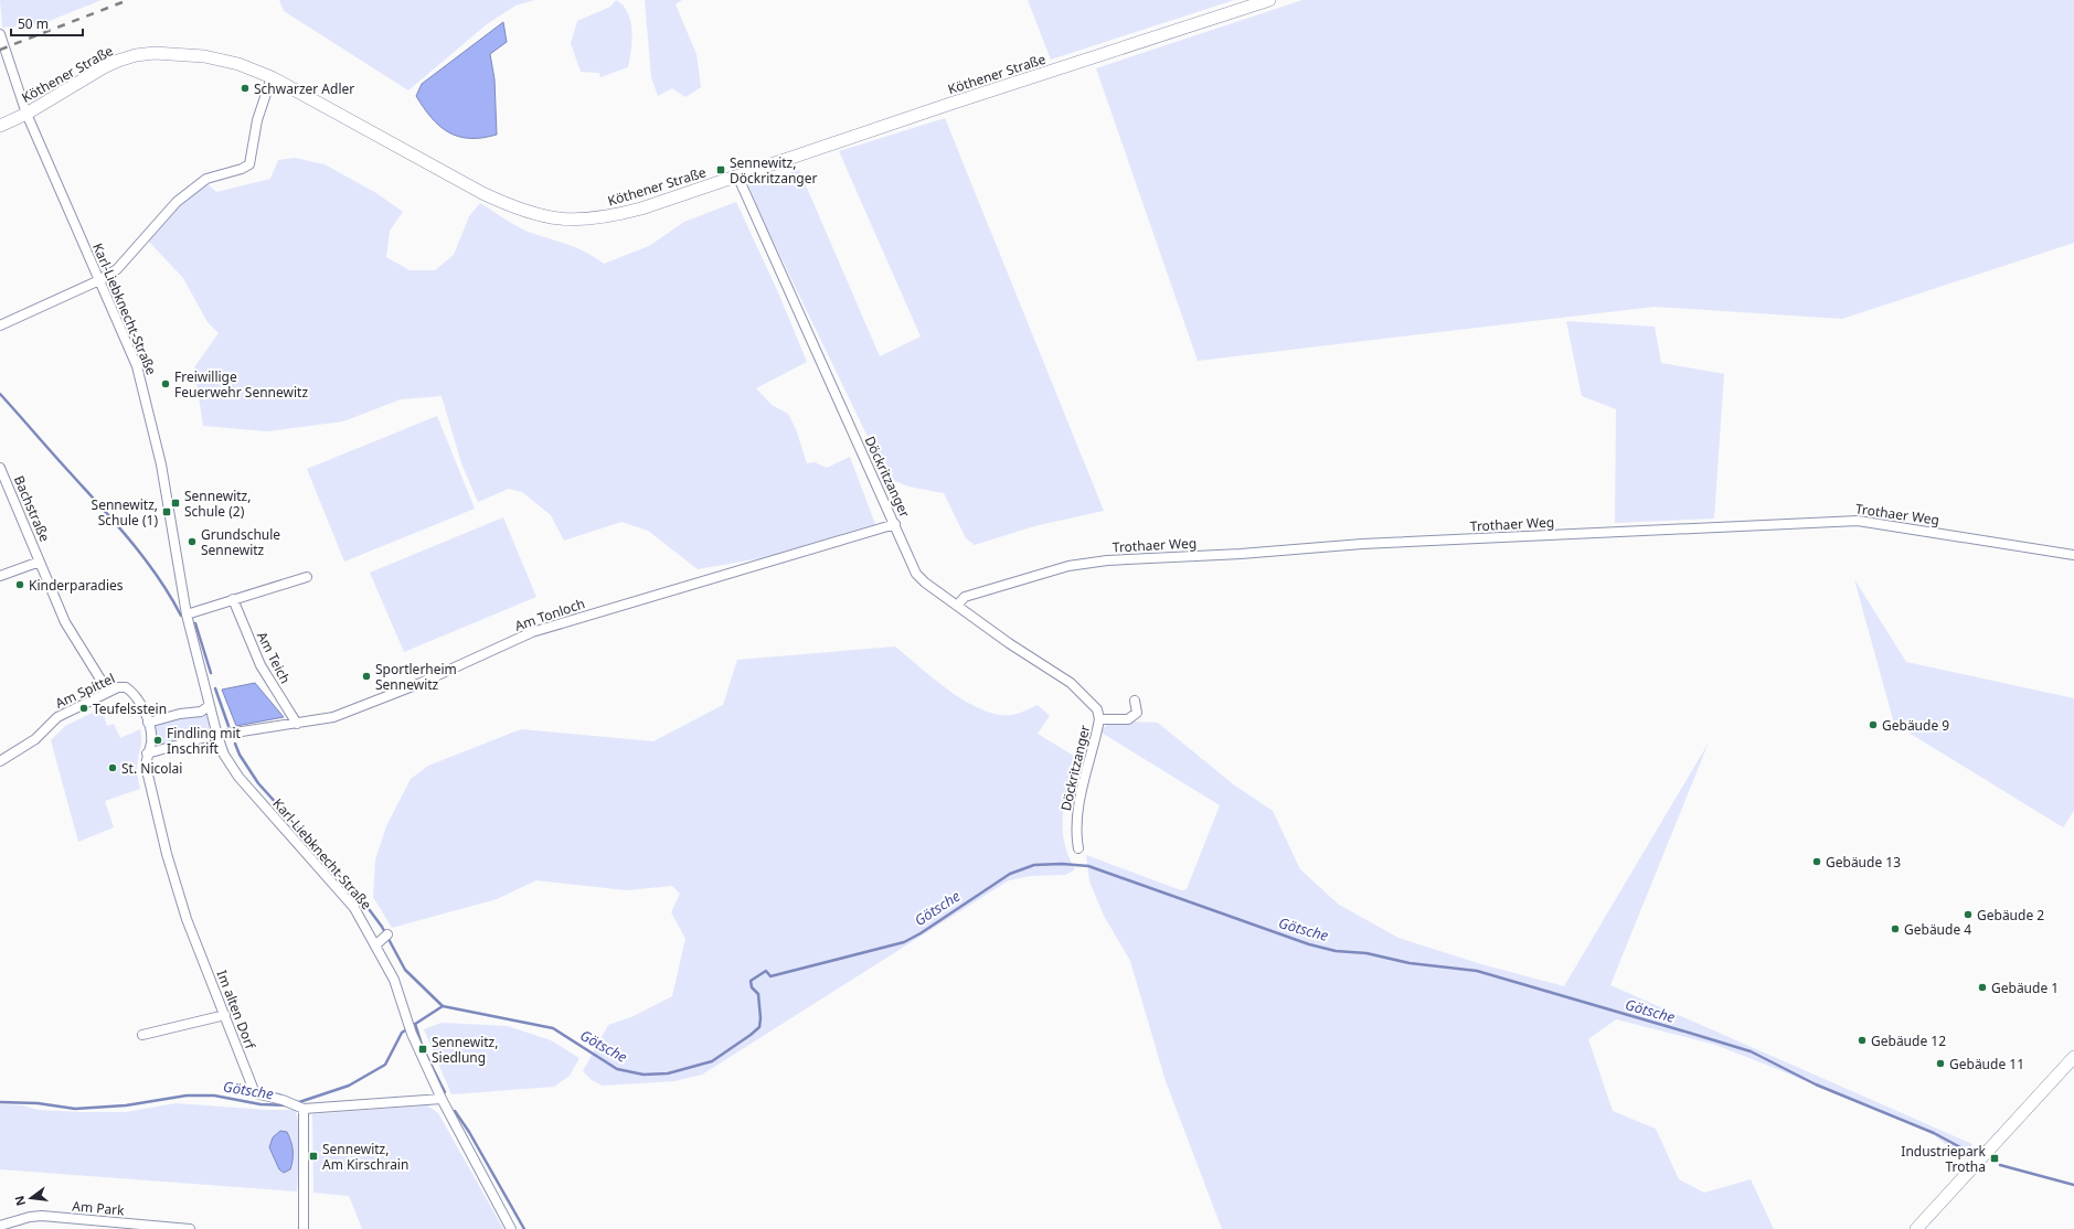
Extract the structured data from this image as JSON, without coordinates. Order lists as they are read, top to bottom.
{
  "streets": {
    "main road": ["Köthener Straße"],
    "street": [
      "Karl-Liebknecht-Straße",
      "Döckritzanger",
      "Bachstraße",
      "Trothaer Weg",
      "Am Tonloch",
      "Am Teich",
      "Am Spittel",
      "Im alten Dorf",
      "Am Park"
    ]
  },
  "crossings": [
    ["Köthener Straße", "Karl-Liebknecht-Straße"],
    ["Köthener Straße", "Döckritzanger"],
    ["Karl-Liebknecht-Straße", "Am Tonloch"],
    ["Karl-Liebknecht-Straße", "Im alten Dorf"],
    ["Döckritzanger", "Trothaer Weg"],
    ["Döckritzanger", "Am Tonloch"],
    ["Bachstraße", "Am Spittel"],
    ["Am Tonloch", "Am Teich"],
    ["Am Tonloch", "Am Spittel"],
    ["Am Tonloch", "Im alten Dorf"],
    ["Am Spittel", "Im alten Dorf"]
  ],
  "water": ["Götsche"],
  "places": {
    "other": [
      "Schwarzer Adler",
      "Freiwillige Feuerwehr Sennewitz",
      "Grundschule Sennewitz",
      "Kinderparadies",
      "Sportlerheim Sennewitz",
      "Teufelsstein",
      "Gebäude 9",
      "Findling mit Inschrift",
      "St. Nicolai",
      "Gebäude 13",
      "Gebäude 2",
      "Gebäude 4",
      "Gebäude 1",
      "Gebäude 12",
      "Gebäude 11"
    ],
    "transit": [
      "Sennewitz, Döckritzanger",
      "Sennewitz, Schule (2)",
      "Sennewitz, Schule (1)",
      "Sennewitz, Siedlung",
      "Sennewitz, Am Kirschrain",
      "Industriepark Trotha"
    ]
  },
  "scale_bar": "50 m",
  "north": "left"
}
